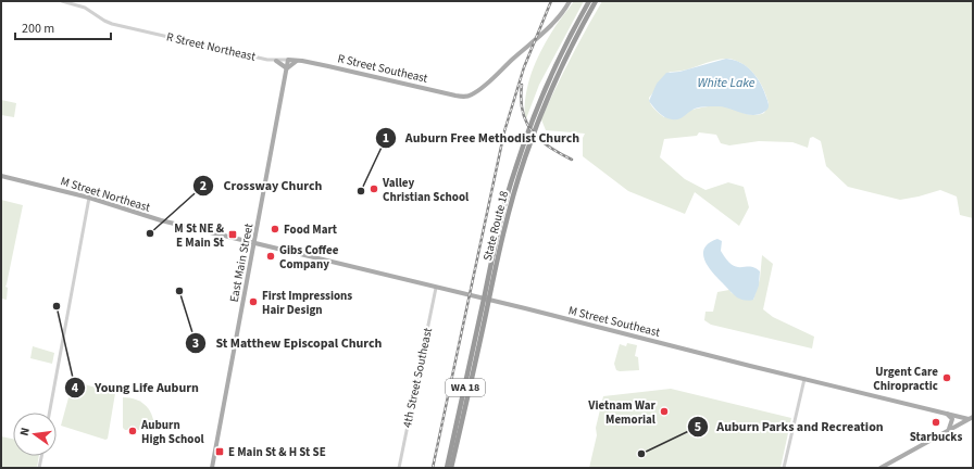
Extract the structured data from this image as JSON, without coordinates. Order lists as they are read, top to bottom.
{
  "streets": {
    "highway": ["State Route 18", "WA 18"],
    "main road": [
      "R Street Southeast",
      "M Street Northeast",
      "East Main Street",
      "M Street Southeast"
    ],
    "street": ["R Street Northeast", "4th Street Southeast"]
  },
  "crossings": [
    ["R Street Northeast", "R Street Southeast"],
    ["R Street Northeast", "East Main Street"],
    ["R Street Southeast", "East Main Street"],
    ["M Street Northeast", "East Main Street"],
    ["M Street Northeast", "M Street Southeast"],
    ["East Main Street", "M Street Southeast"],
    ["M Street Southeast", "4th Street Southeast"]
  ],
  "water": ["White Lake"],
  "places": {
    "other": [
      "Valley Christian School",
      "Auburn Free Methodist Church",
      "Food Mart",
      "Crossway Church",
      "Gibs Coffee Company",
      "St Matthew Episcopal Church",
      "First Impressions Hair Design",
      "Young Life Auburn",
      "Urgent Care Chiropractic",
      "Vietnam War Memorial",
      "Starbucks",
      "Auburn High School",
      "Auburn Parks and Recreation"
    ],
    "transit": ["M St NE & E Main St", "E Main St & H St SE"]
  },
  "scale_bar": "200 m",
  "north": "left"
}
